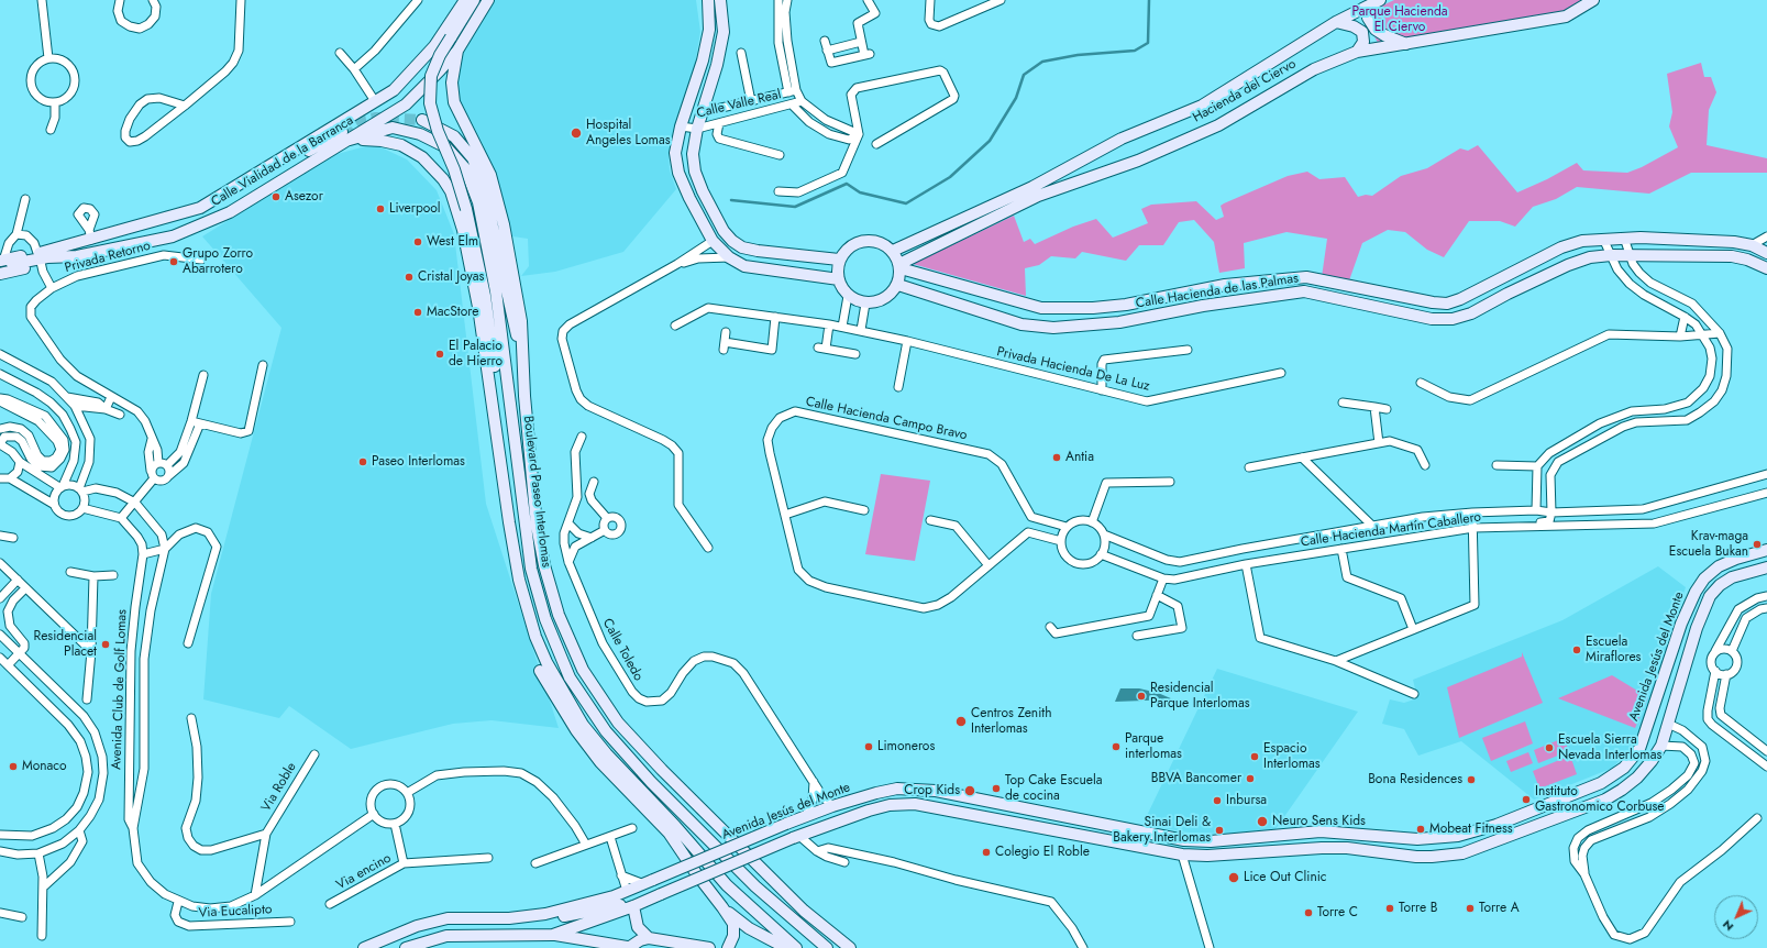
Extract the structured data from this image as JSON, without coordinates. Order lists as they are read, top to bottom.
{
  "streets": {
    "main road": [
      "Hacienda del Ciervo",
      "Calle Vialidad de la Barranca",
      "Calle Hacienda de las Palmas",
      "Boulevard Paseo Interlomas",
      "Avenida Jesús del Monte"
    ],
    "street": [
      "Calle Valle Real",
      "Privada Retorno",
      "Privada Hacienda De La Luz",
      "Calle Hacienda Campo Bravo",
      "Calle Hacienda Martín Caballero",
      "Calle Toledo",
      "Avenida Club de Golf Lomas",
      "Via Roble",
      "Via encino",
      "Via Eucalipto"
    ]
  },
  "crossings": [
    ["Hacienda del Ciervo", "Calle Hacienda de las Palmas"],
    ["Calle Vialidad de la Barranca", "Boulevard Paseo Interlomas"],
    ["Calle Hacienda Campo Bravo", "Calle Hacienda Martín Caballero"],
    ["Calle Toledo", "Avenida Jesús del Monte"],
    ["Avenida Club de Golf Lomas", "Via Roble"],
    ["Avenida Club de Golf Lomas", "Via Eucalipto"]
  ],
  "parks": ["Parque Hacienda El Ciervo"],
  "places": [
    "Hospital Angeles Lomas",
    "Asezor",
    "Liverpool",
    "West Elm",
    "Grupo Zorro Abarrotero",
    "Cristal Joyas",
    "MacStore",
    "El Palacio de Hierro",
    "Antia",
    "Paseo Interlomas",
    "Krav-maga Escuela Bukan",
    "Residencial Placet",
    "Escuela Miraflores",
    "Residencial Parque Interlomas",
    "Centros Zenith Interlomas",
    "Limoneros",
    "Parque interlomas",
    "Escuela Sierra Nevada Interlomas",
    "Espacio Interlomas",
    "Monaco",
    "BBVA Bancomer",
    "Bona Residences",
    "Top Cake Escuela de cocina",
    "Crop Kids",
    "Instituto Gastronomico Corbuse",
    "Inbursa",
    "Neuro Sens Kids",
    "Mobeat Fitness",
    "Sinai Deli & Bakery Interlomas",
    "Colegio El Roble",
    "Lice Out Clinic",
    "Torre B",
    "Torre A",
    "Torre C"
  ],
  "north": "bottom left"
}
